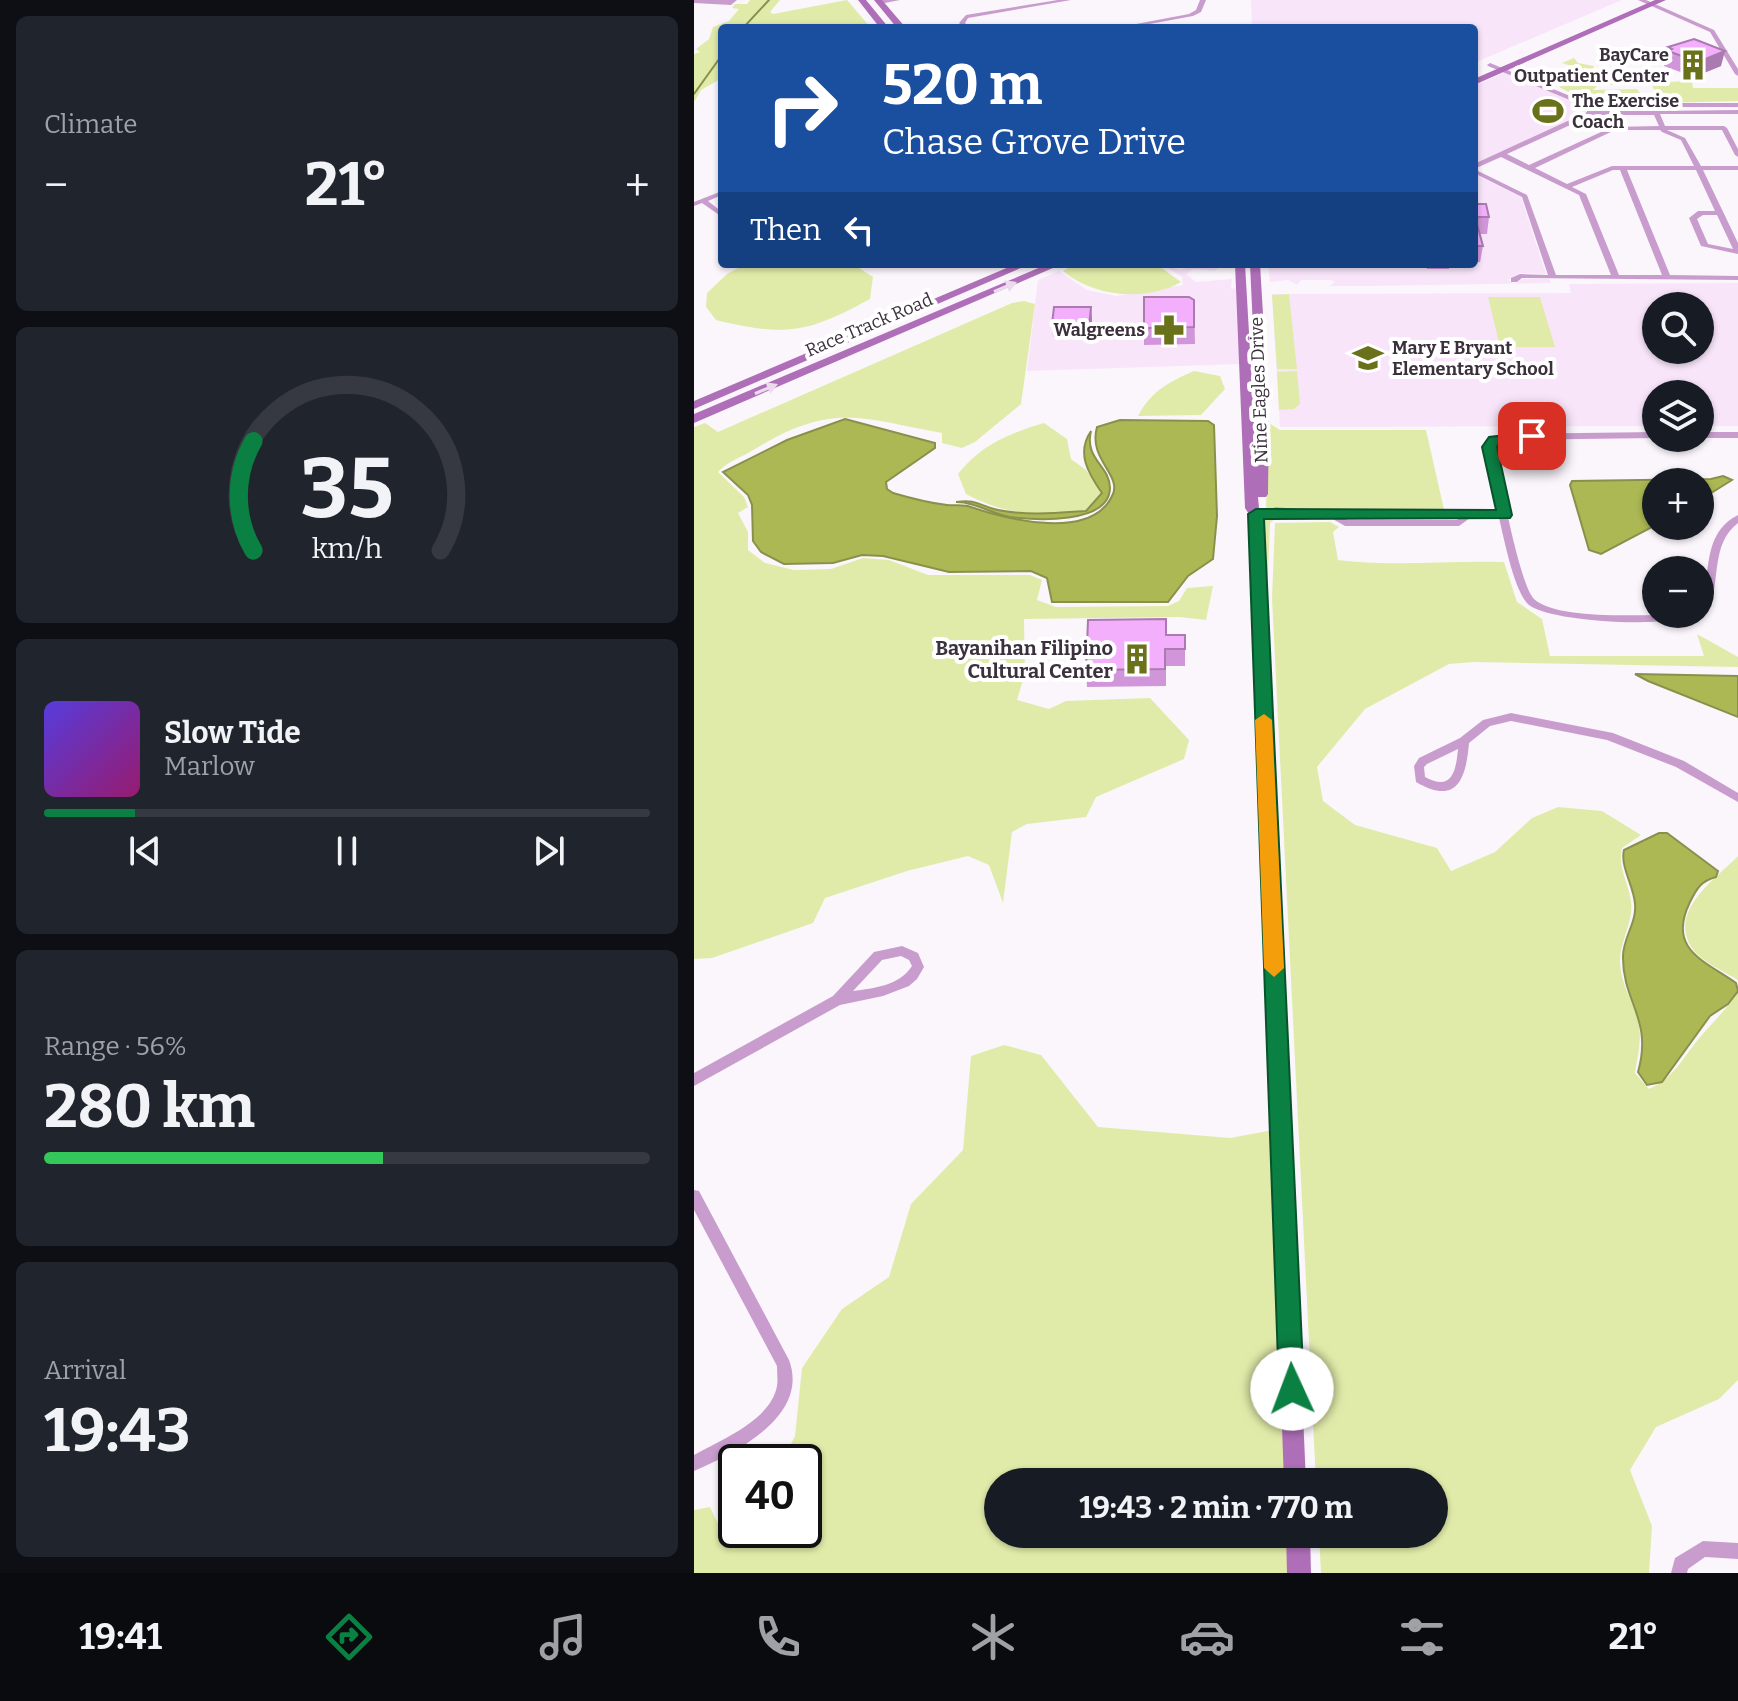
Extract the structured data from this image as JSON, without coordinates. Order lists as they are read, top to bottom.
{
  "streets": {
    "street": ["Race Track Road", "Nine Eagles Drive"]
  },
  "places": {
    "building": ["BayCare Outpatient Center", "Bayanihan Filipino Cultural Center"],
    "sports": ["The Exercise Coach"],
    "pharmacy": ["Walgreens"],
    "school or university": ["Mary E Bryant Elementary School"]
  },
  "page": {
    "tile": [
      "Climate",
      ["Range · 56%", "280 km"],
      ["Arrival", "19:43"]
    ],
    "turn": ["520 m", "Chase Grove Drive"],
    "heat": ["−", "21°", "+"],
    "then": "Then",
    "map_buttons": ["+", "−"],
    "song": ["Slow Tide", "Marlow"],
    "limit": "40",
    "trip": "19:43 · 2 min · 770 m",
    "tabs": ["19:41", "21°"],
    "gauge": ["35", "km/h"]
  }
}
